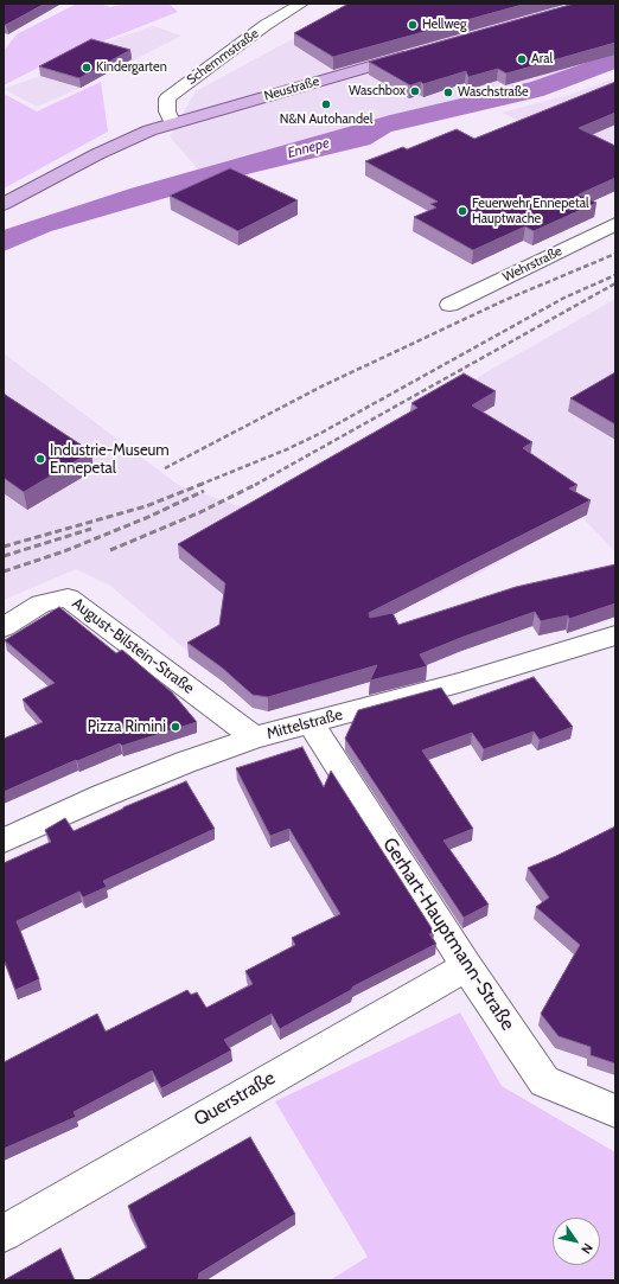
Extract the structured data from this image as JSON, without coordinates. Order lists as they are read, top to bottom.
{
  "streets": {
    "main road": ["Neustraße"],
    "street": [
      "Schemmstraße",
      "Wehrstraße",
      "August-Bilstein-Straße",
      "Mittelstraße",
      "Gerhart-Hauptmann-Straße",
      "Querstraße"
    ]
  },
  "crossings": [
    ["Schemmstraße", "Neustraße"],
    ["August-Bilstein-Straße", "Mittelstraße"],
    ["Mittelstraße", "Gerhart-Hauptmann-Straße"],
    ["Gerhart-Hauptmann-Straße", "Querstraße"]
  ],
  "water": ["Ennepe"],
  "places": [
    "Hellweg",
    "Aral",
    "Kindergarten",
    "Waschbox",
    "Waschstraße",
    "N&N Autohandel",
    "Feuerwehr Ennepetal Hauptwache",
    "Industrie-Museum Ennepetal",
    "Pizza Rimini"
  ],
  "north": "bottom right"
}
